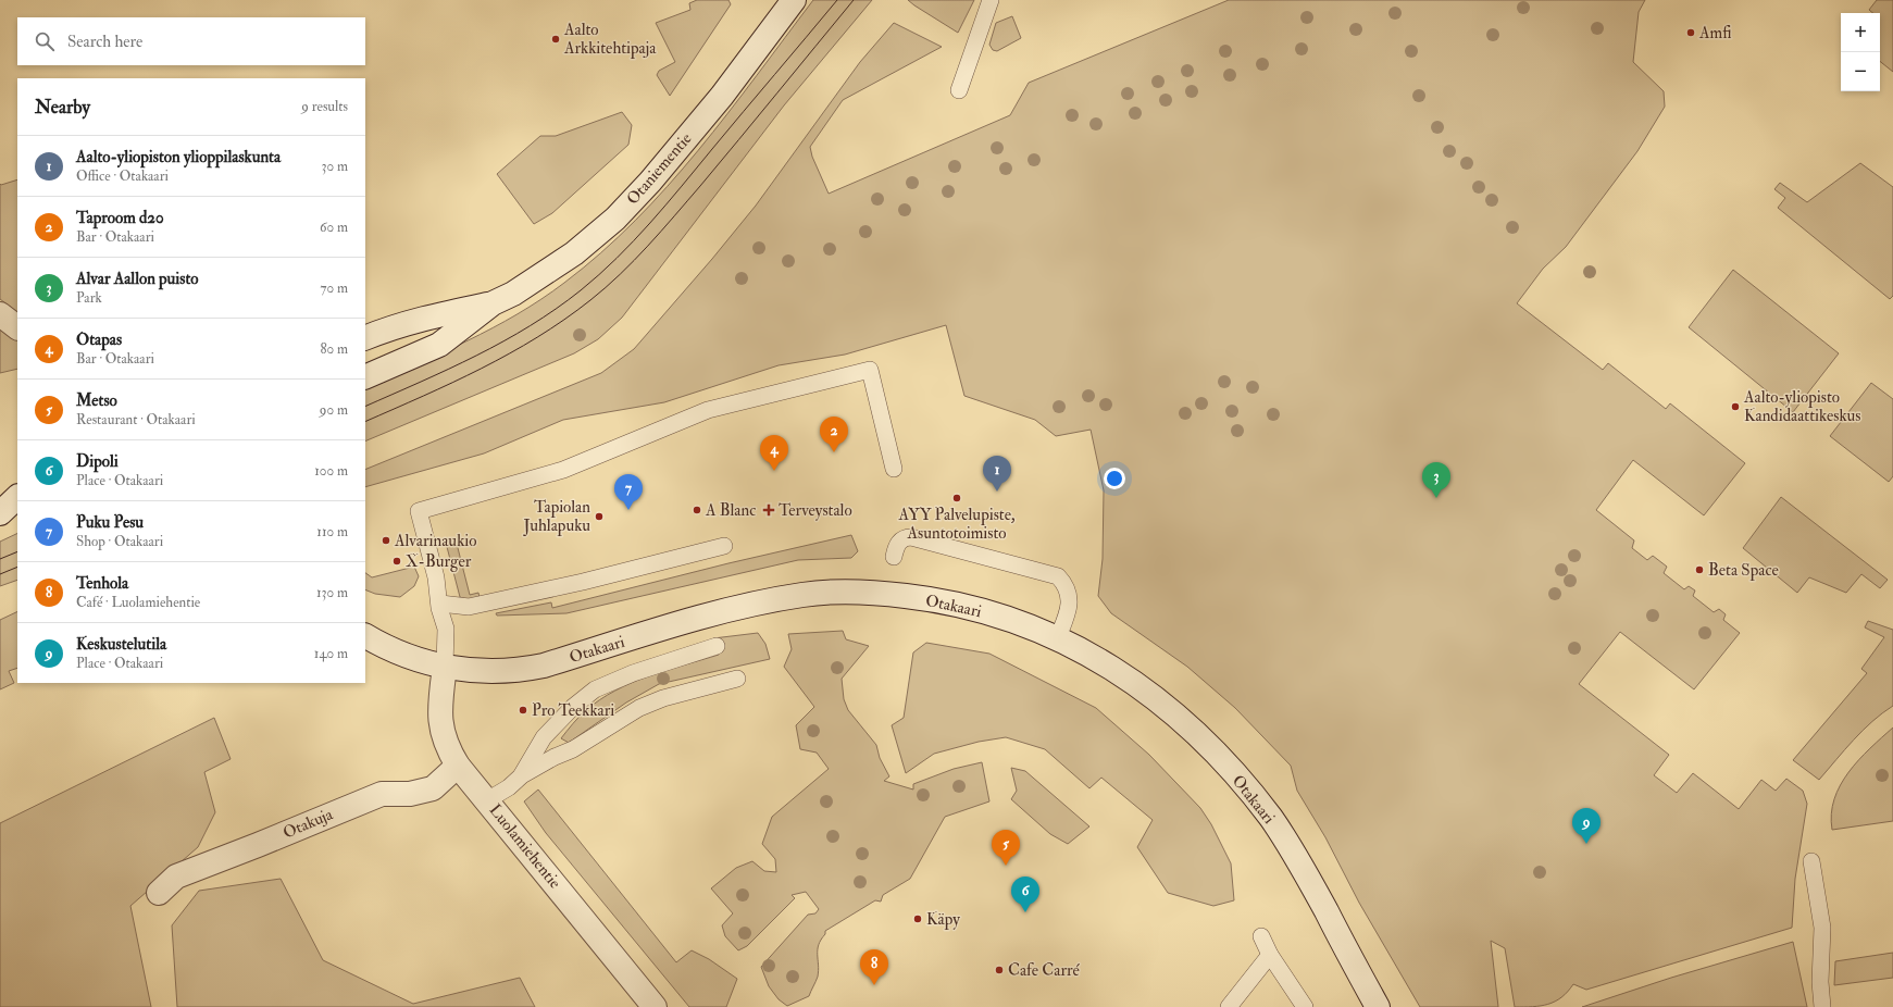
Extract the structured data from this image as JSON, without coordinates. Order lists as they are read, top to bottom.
{
  "streets": {
    "street": [
      "Otaniementie",
      "Otakaari",
      "Otakuja",
      "Luolamiehentie"
    ]
  },
  "crossings": [
    ["Otakaari", "Luolamiehentie"],
    ["Otakuja", "Luolamiehentie"]
  ],
  "places": {
    "other": [
      "Amfi",
      "Aalto Arkkitehtipaja",
      "Aalto-yliopisto Kandidaattikeskus",
      "AYY Palvelupiste, Asuntotoimisto",
      "A Blanc",
      "Tapiolan Juhlapuku",
      "Alvarinaukio",
      "X-Burger",
      "Beta Space",
      "Pro Teekkari",
      "Käpy",
      "Cafe Carré"
    ],
    "health": ["Terveystalo"]
  },
  "page": {
    "map_buttons": ["+", "−"],
    "search": "Search here",
    "heading": ["Nearby", "9 results"],
    "list": [
      {
        "mark": "1",
        "name": "Aalto-yliopiston ylioppilaskunta",
        "note": "Office · Otakaari",
        "value": "30 m"
      },
      {
        "mark": "2",
        "name": "Taproom d20",
        "note": "Bar · Otakaari",
        "value": "60 m"
      },
      {
        "mark": "3",
        "name": "Alvar Aallon puisto",
        "note": "Park",
        "value": "70 m"
      },
      {
        "mark": "4",
        "name": "Otapas",
        "note": "Bar · Otakaari",
        "value": "80 m"
      },
      {
        "mark": "5",
        "name": "Metso",
        "note": "Restaurant · Otakaari",
        "value": "90 m"
      },
      {
        "mark": "6",
        "name": "Dipoli",
        "note": "Place · Otakaari",
        "value": "100 m"
      },
      {
        "mark": "7",
        "name": "Puku Pesu",
        "note": "Shop · Otakaari",
        "value": "110 m"
      },
      {
        "mark": "8",
        "name": "Tenhola",
        "note": "Café · Luolamiehentie",
        "value": "130 m"
      },
      {
        "mark": "9",
        "name": "Keskustelutila",
        "note": "Place · Otakaari",
        "value": "140 m"
      }
    ],
    "pins": [
      "2",
      "4",
      "1",
      "3",
      "7",
      "9",
      "5",
      "6",
      "8"
    ]
  }
}
